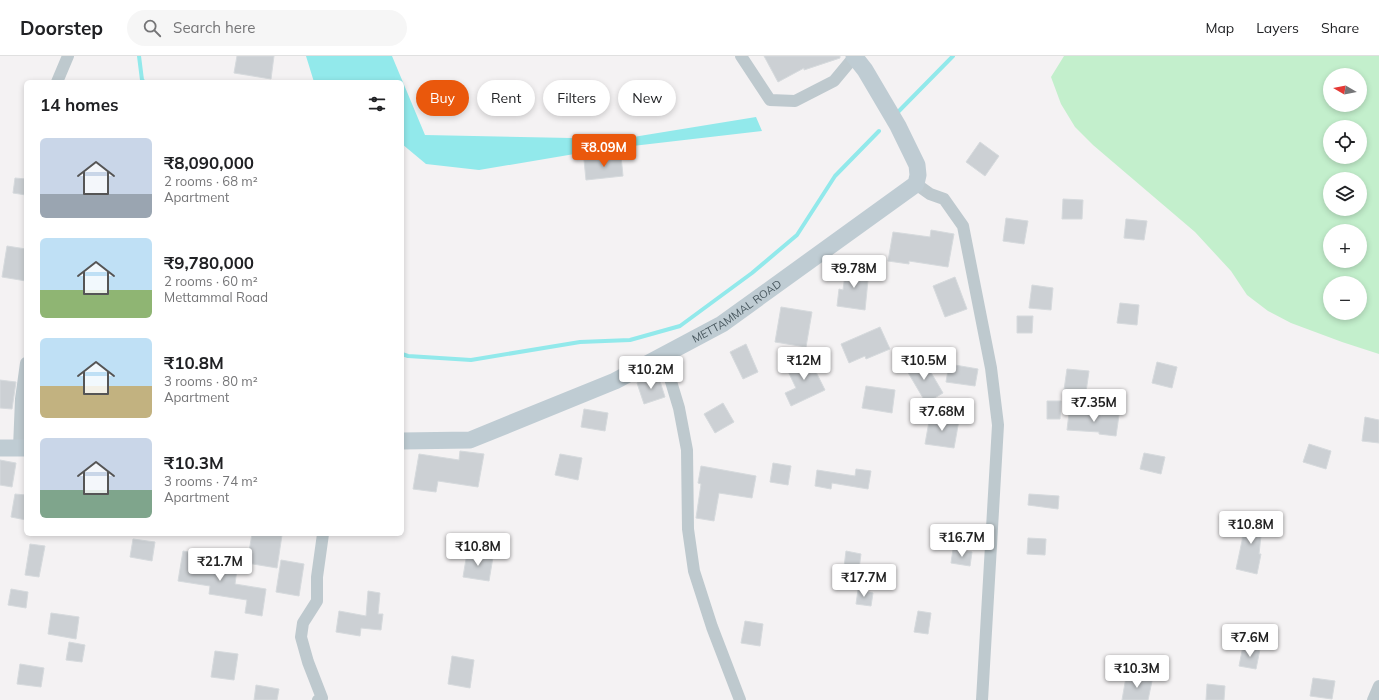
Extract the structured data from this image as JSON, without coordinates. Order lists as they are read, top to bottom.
{
  "streets": {
    "main road": ["METTAMMAL ROAD"]
  },
  "north": "left",
  "page": {
    "header": "Doorstep",
    "search": "Search here",
    "nav": ["Map", "Layers", "Share"],
    "map_buttons": ["+", "−"],
    "chip": [
      "Buy",
      "Rent",
      "Filters",
      "New"
    ],
    "heading": "14 homes",
    "list": [
      {
        "name": "₹8,090,000",
        "note": "2 rooms · 68 m² · Apartment"
      },
      {
        "name": "₹9,780,000",
        "note": "2 rooms · 60 m² · Mettammal Road"
      },
      {
        "name": "₹10.8M",
        "note": "3 rooms · 80 m² · Apartment"
      },
      {
        "name": "₹10.3M",
        "note": "3 rooms · 74 m² · Apartment"
      }
    ],
    "price": [
      "₹8.09M",
      "₹9.78M",
      "₹12M",
      "₹10.5M",
      "₹10.2M",
      "₹7.35M",
      "₹7.68M",
      "₹10.8M",
      "₹16.7M",
      "₹10.8M",
      "₹21.7M",
      "₹17.7M",
      "₹7.6M",
      "₹10.3M"
    ]
  }
}
